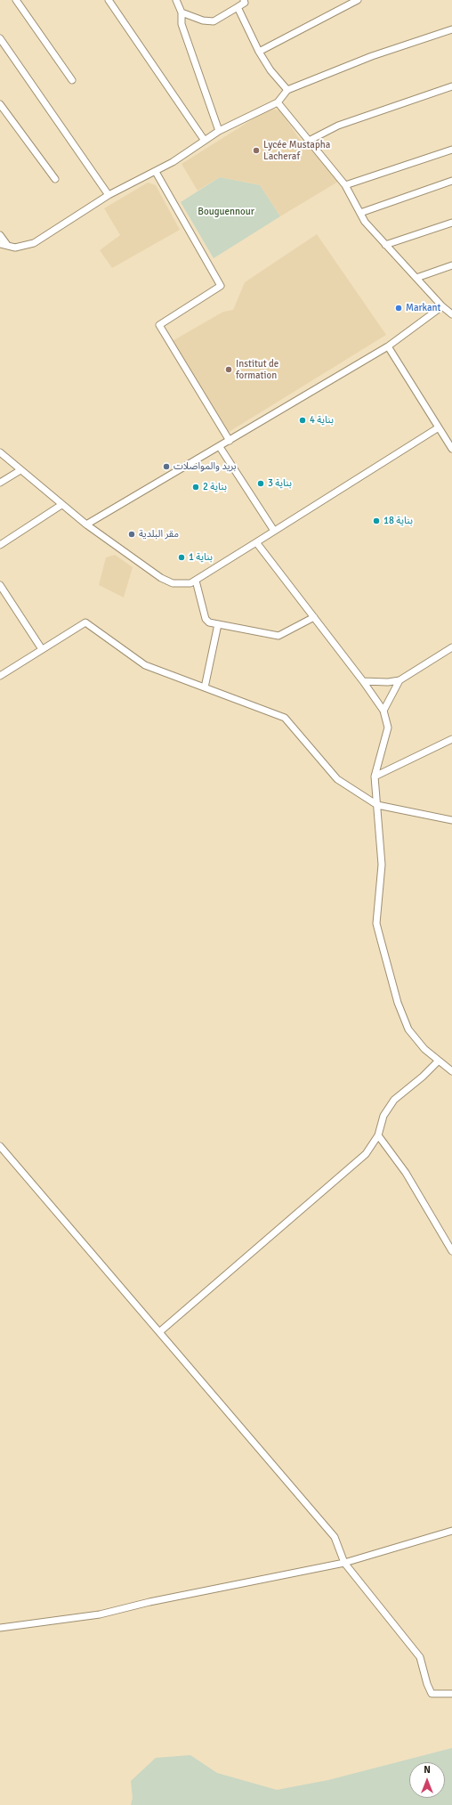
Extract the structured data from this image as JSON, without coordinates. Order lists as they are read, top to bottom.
{
  "parks": ["Bouguennour"],
  "places": [
    "Lycée Mustapha Lacheraf",
    "Markant",
    "Institut de formation",
    "بناية 4",
    "بريد والمواصلات",
    "بناية 3",
    "بناية 2",
    "بناية 18",
    "مقر البلدية",
    "بناية 1"
  ],
  "north": "top"
}
